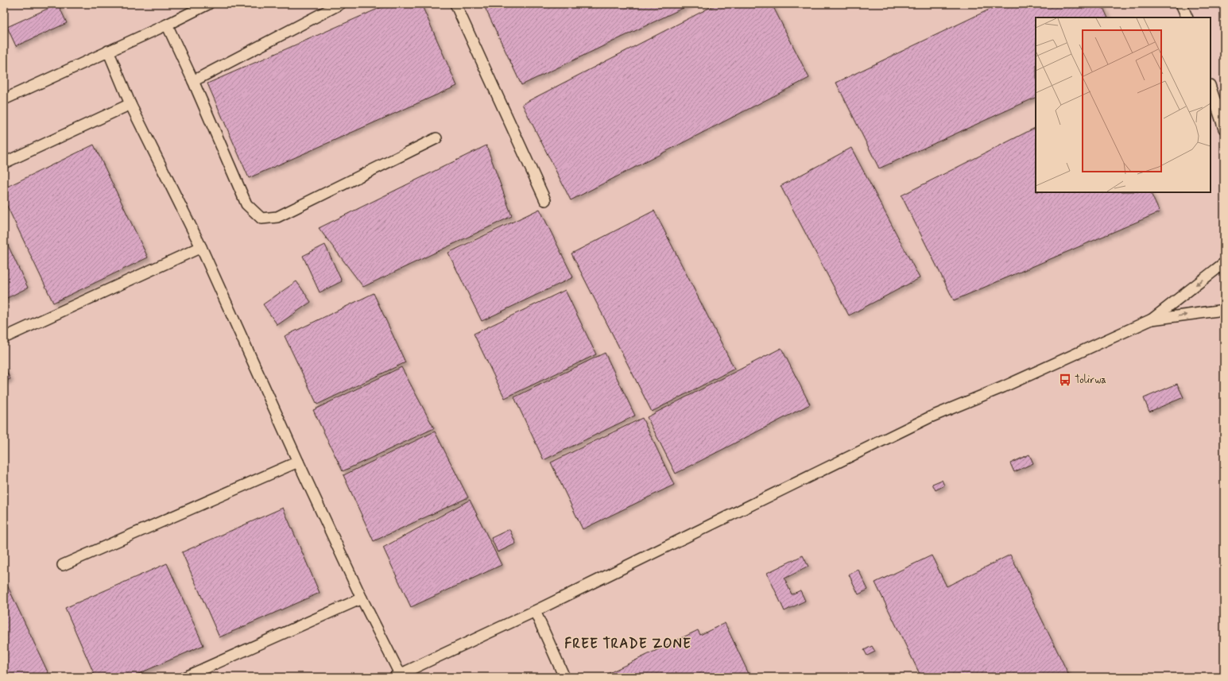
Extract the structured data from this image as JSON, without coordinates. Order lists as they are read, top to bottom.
{
  "districts": ["FREE TRADE ZONE"],
  "places": {
    "bus stop": ["Tolirwa"]
  }
}
